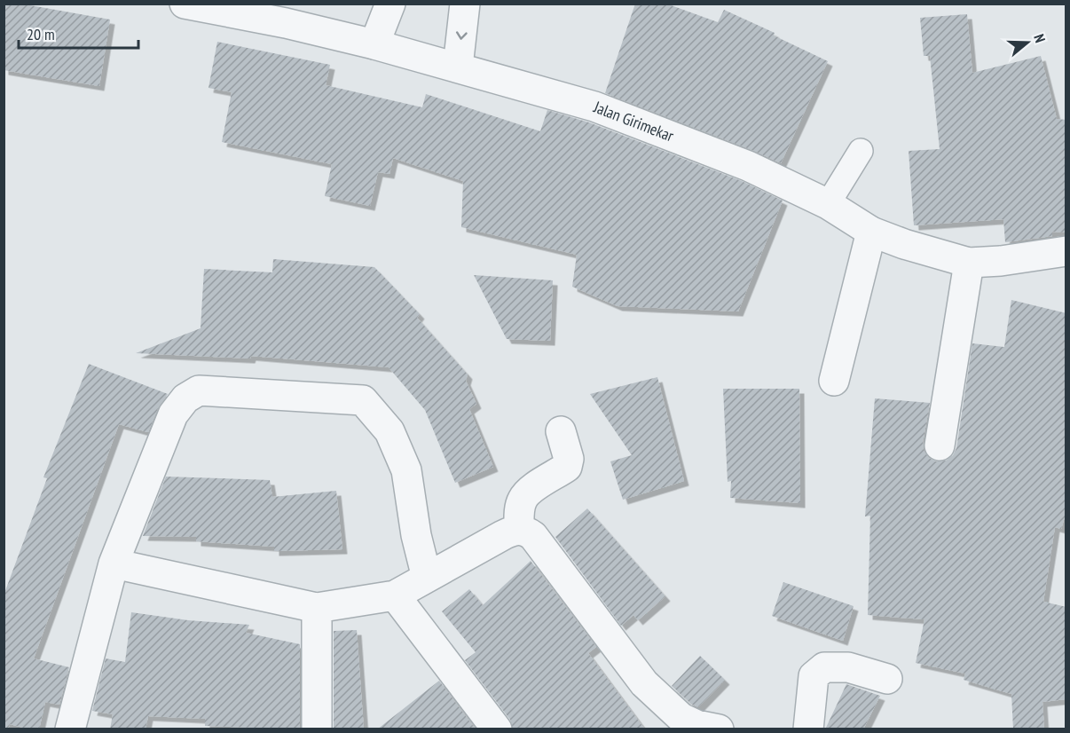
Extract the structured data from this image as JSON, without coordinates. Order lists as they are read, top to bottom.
{
  "streets": {
    "street": ["Jalan Girimekar"]
  },
  "scale_bar": "20 m",
  "north": "right"
}
